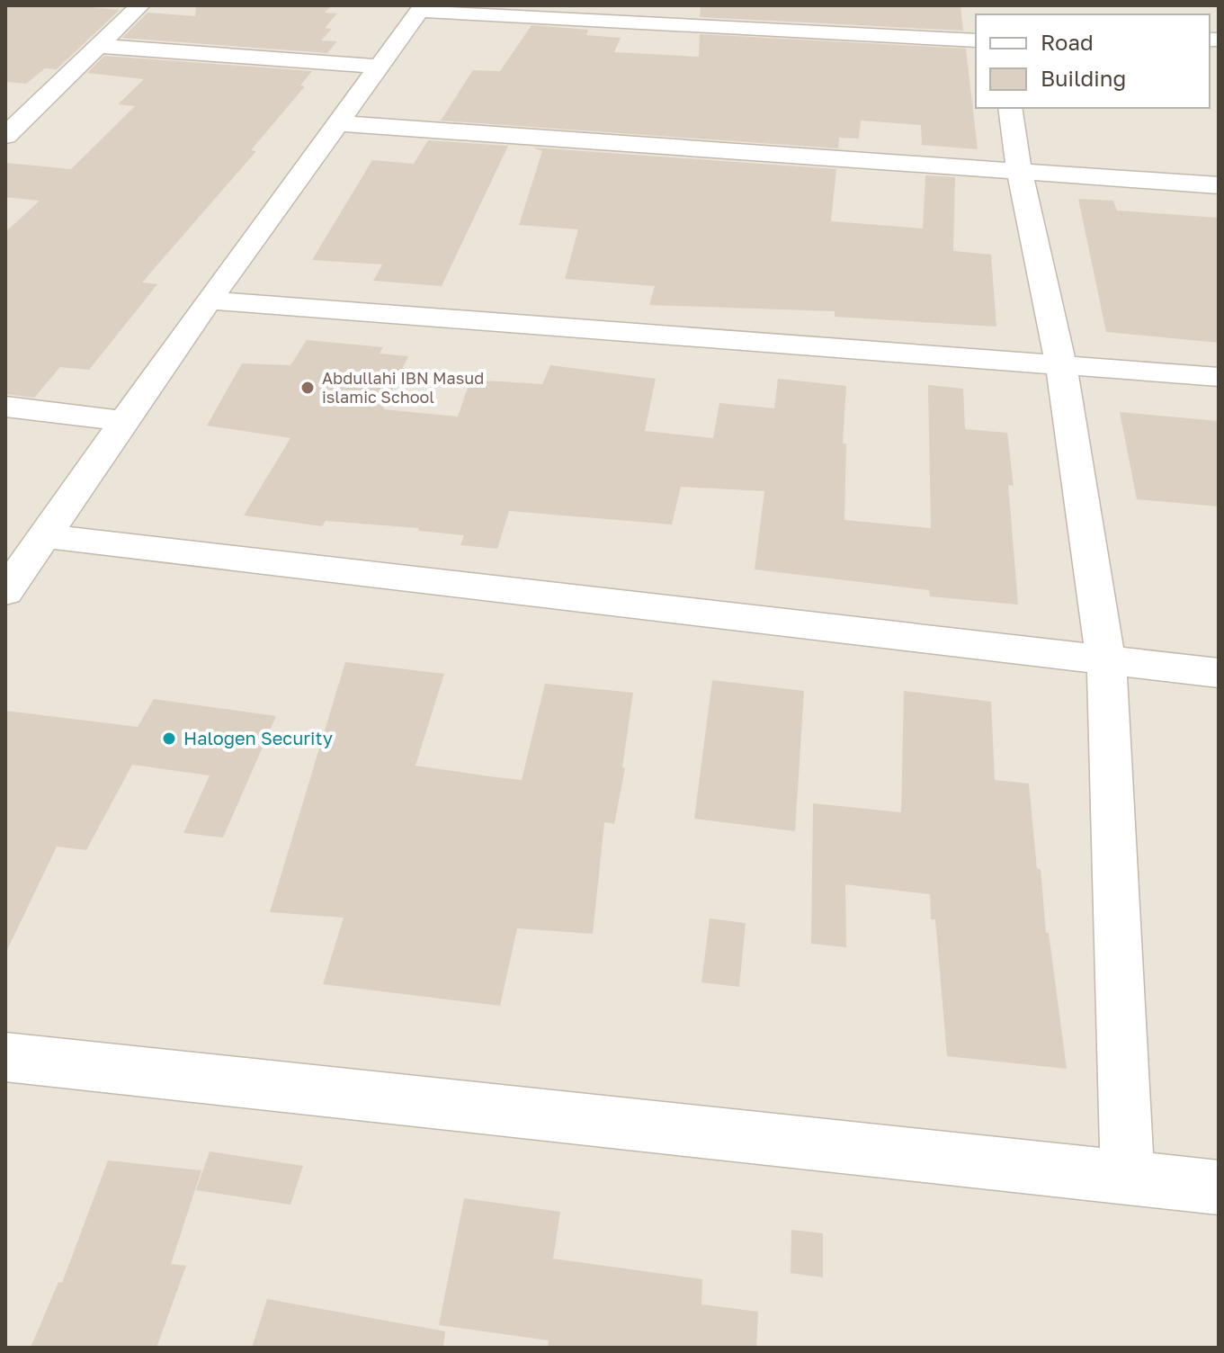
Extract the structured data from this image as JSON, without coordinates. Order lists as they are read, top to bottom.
{
  "places": ["Abdullahi IBN Masud islamic School", "Halogen Security"],
  "legend": ["Road", "Building"]
}
